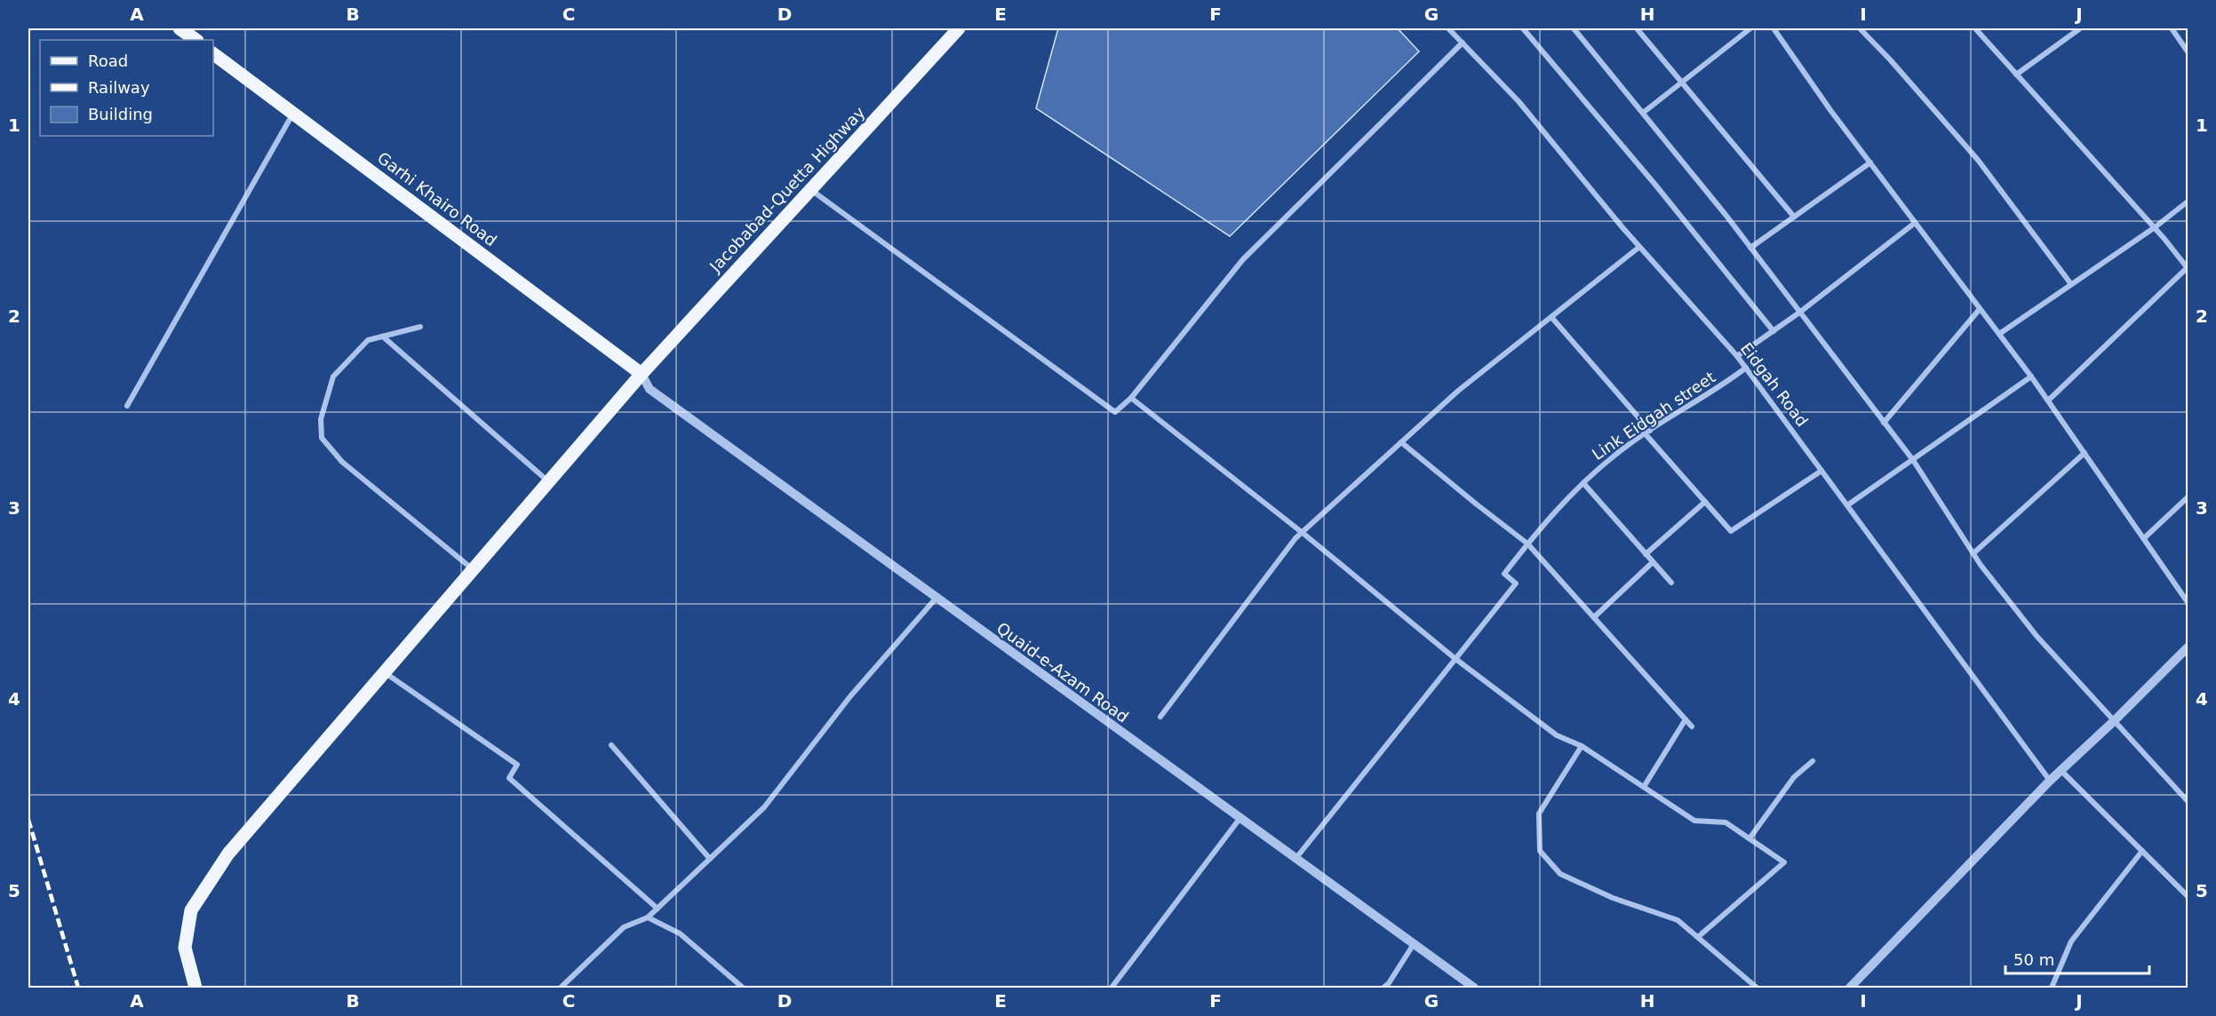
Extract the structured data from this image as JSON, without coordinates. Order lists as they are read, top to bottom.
{
  "streets": {
    "main road": ["Jacobabad-Quetta Highway", "Garhi Khairo Road"],
    "street": ["Eidgah Road", "Link Eidgah street", "Quaid-e-Azam Road"]
  },
  "crossings": [
    ["Jacobabad-Quetta Highway", "Garhi Khairo Road"],
    ["Jacobabad-Quetta Highway", "Quaid-e-Azam Road"],
    ["Garhi Khairo Road", "Quaid-e-Azam Road"],
    ["Eidgah Road", "Link Eidgah street"]
  ],
  "legend": ["Road", "Railway", "Building"],
  "scale_bar": "50 m",
  "grid": {
    "columns": [
      "A",
      "B",
      "C",
      "D",
      "E",
      "F",
      "G",
      "H",
      "I",
      "J"
    ],
    "rows": [
      "1",
      "2",
      "3",
      "4",
      "5"
    ]
  }
}
